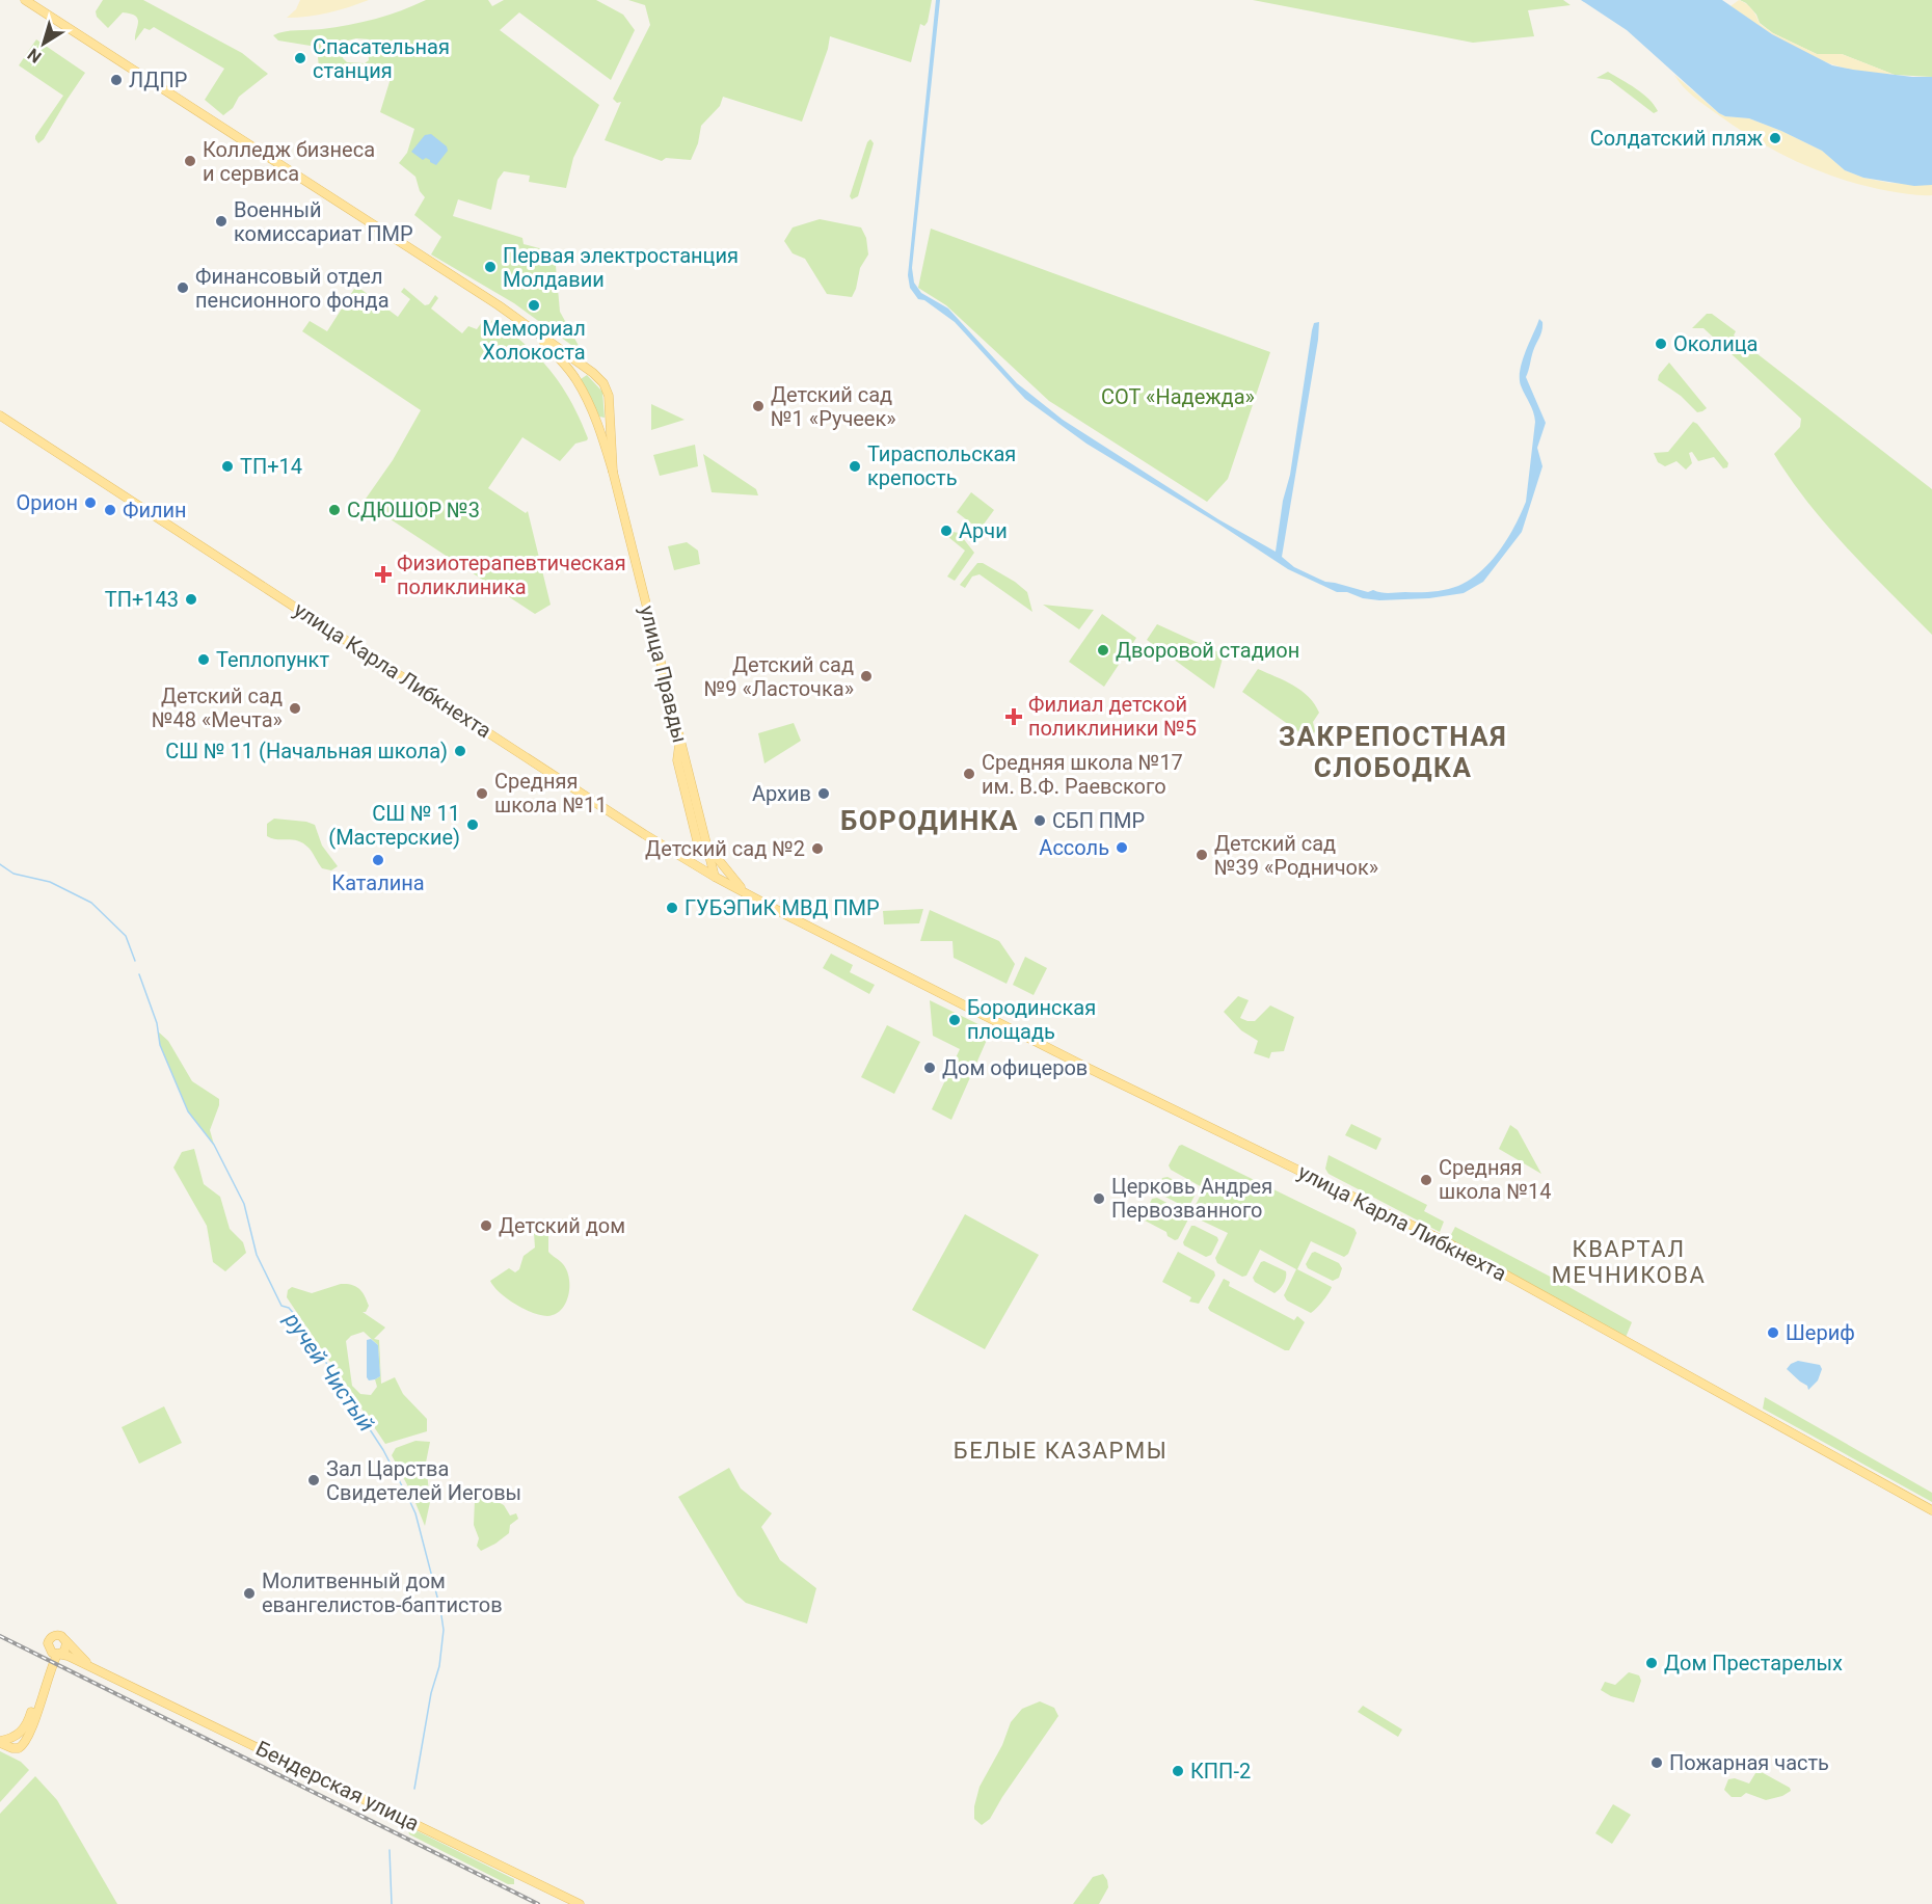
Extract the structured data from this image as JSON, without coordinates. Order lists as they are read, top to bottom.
{
  "streets": {
    "main road": ["улица Карла Либкнехта", "улица Правды", "Бендерская улица"]
  },
  "crossings": [
    ["улица Карла Либкнехта", "улица Правды"]
  ],
  "districts": [
    "ЗАКРЕПОСТНАЯ СЛОБОДКА",
    "БОРОДИНКА",
    "КВАРТАЛ МЕЧНИКОВА",
    "БЕЛЫЕ КАЗАРМЫ"
  ],
  "water": ["ручей Чистый"],
  "parks": ["СОТ «Надежда»"],
  "places": {
    "other": [
      "Спасательная станция",
      "ЛДПР",
      "Солдатский пляж",
      "Колледж бизнеса и сервиса",
      "Военный комиссариат ПМР",
      "Первая электростанция Молдавии",
      "Финансовый отдел пенсионного фонда",
      "Мемориал Холокоста",
      "Околица",
      "Детский сад №1 «Ручеек»",
      "ТП+14",
      "Тираспольская крепость",
      "Орион",
      "Филин",
      "СДЮШОР №3",
      "Арчи",
      "ТП+143",
      "Дворовой стадион",
      "Теплопункт",
      "Детский сад №9 «Ласточка»",
      "Детский сад №48 «Мечта»",
      "СШ № 11 (Начальная школа)",
      "Средняя школа №17 им. В.Ф. Раевского",
      "Средняя школа №11",
      "Архив",
      "СБП ПМР",
      "СШ № 11 (Мастерские)",
      "Ассоль",
      "Детский сад №2",
      "Детский сад №39 «Родничок»",
      "Каталина",
      "ГУБЭПиК МВД ПМР",
      "Бородинская площадь",
      "Дом офицеров",
      "Средняя школа №14",
      "Церковь Андрея Первозванного",
      "Детский дом",
      "Шериф",
      "Зал Царства Свидетелей Иеговы",
      "Молитвенный дом евангелистов-баптистов",
      "Дом Престарелых",
      "Пожарная часть",
      "КПП-2"
    ],
    "health": ["Физиотерапевтическая поликлиника", "Филиал детской поликлиники №5"]
  },
  "north": "bottom left"
}
